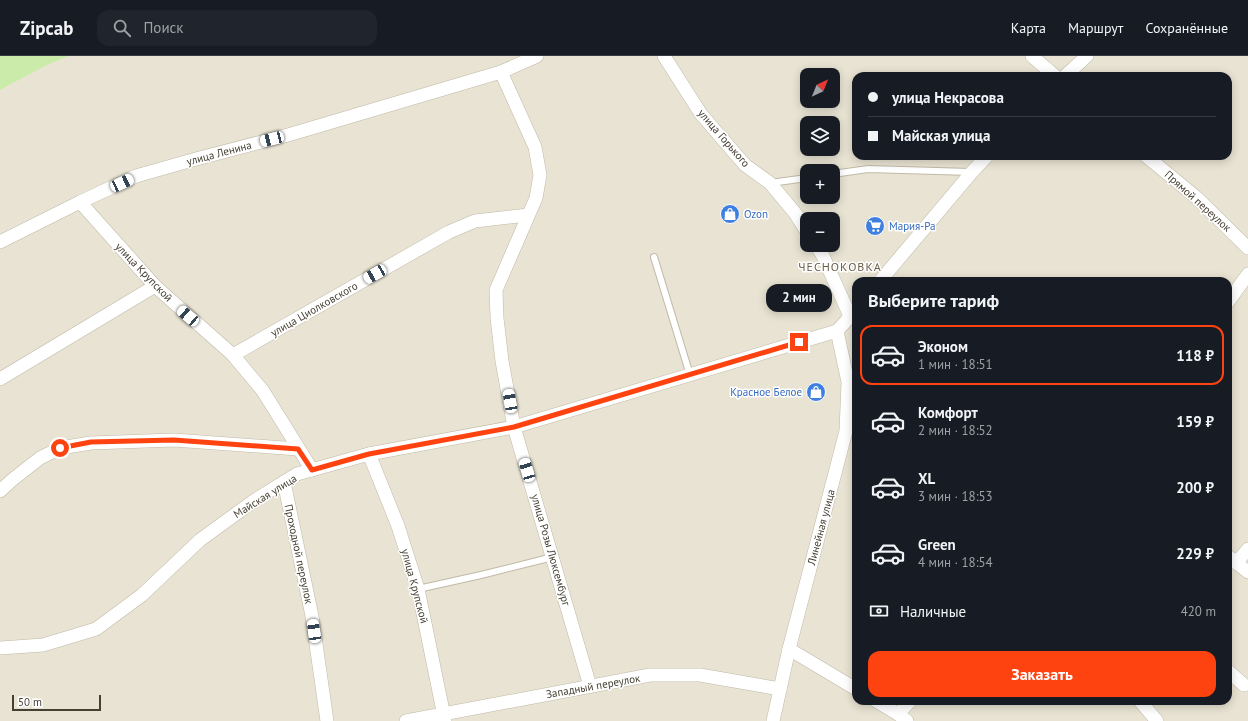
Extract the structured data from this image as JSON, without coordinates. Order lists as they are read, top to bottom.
{
  "streets": {
    "street": [
      "улица Горького",
      "улица Ленина",
      "Прямой переулок",
      "улица Крупской",
      "улица Циолковского",
      "Майская улица",
      "Линейная улица",
      "улица Розы Люксембург",
      "Проходной переулок",
      "Западный переулок"
    ]
  },
  "crossings": [
    ["улица Ленина", "улица Крупской"],
    ["улица Ленина", "улица Розы Люксембург"],
    ["улица Крупской", "улица Циолковского"],
    ["улица Крупской", "Майская улица"],
    ["улица Крупской", "Западный переулок"],
    ["улица Циолковского", "улица Розы Люксембург"],
    ["Майская улица", "Линейная улица"],
    ["Майская улица", "улица Розы Люксембург"],
    ["Майская улица", "Проходной переулок"],
    ["Линейная улица", "Западный переулок"],
    ["улица Розы Люксембург", "Западный переулок"]
  ],
  "districts": ["ЧЕСНОКОВКА"],
  "places": {
    "shop": ["Ozon", "Красное Белое"],
    "supermarket": ["Мария-Ра"]
  },
  "scale_bar": "50 m",
  "north": "top right",
  "page": {
    "header": "Zipcab",
    "search": "Поиск",
    "nav": ["Карта", "Маршрут", "Сохранённые"],
    "map_buttons": ["+", "−"],
    "banner": ["улица Некрасова", "Майская улица"],
    "heading": "Выберите тариф",
    "bubble": "2 мин",
    "list": [
      {
        "name": "Эконом",
        "note": "1 мин · 18:51",
        "value": "118 ₽"
      },
      {
        "name": "Комфорт",
        "note": "2 мин · 18:52",
        "value": "159 ₽"
      },
      {
        "name": "XL",
        "note": "3 мин · 18:53",
        "value": "200 ₽"
      },
      {
        "name": "Green",
        "note": "4 мин · 18:54",
        "value": "229 ₽"
      }
    ],
    "pay": ["Наличные", "420 m"],
    "buttons": "Заказать",
    "scale": "50 m"
  }
}
